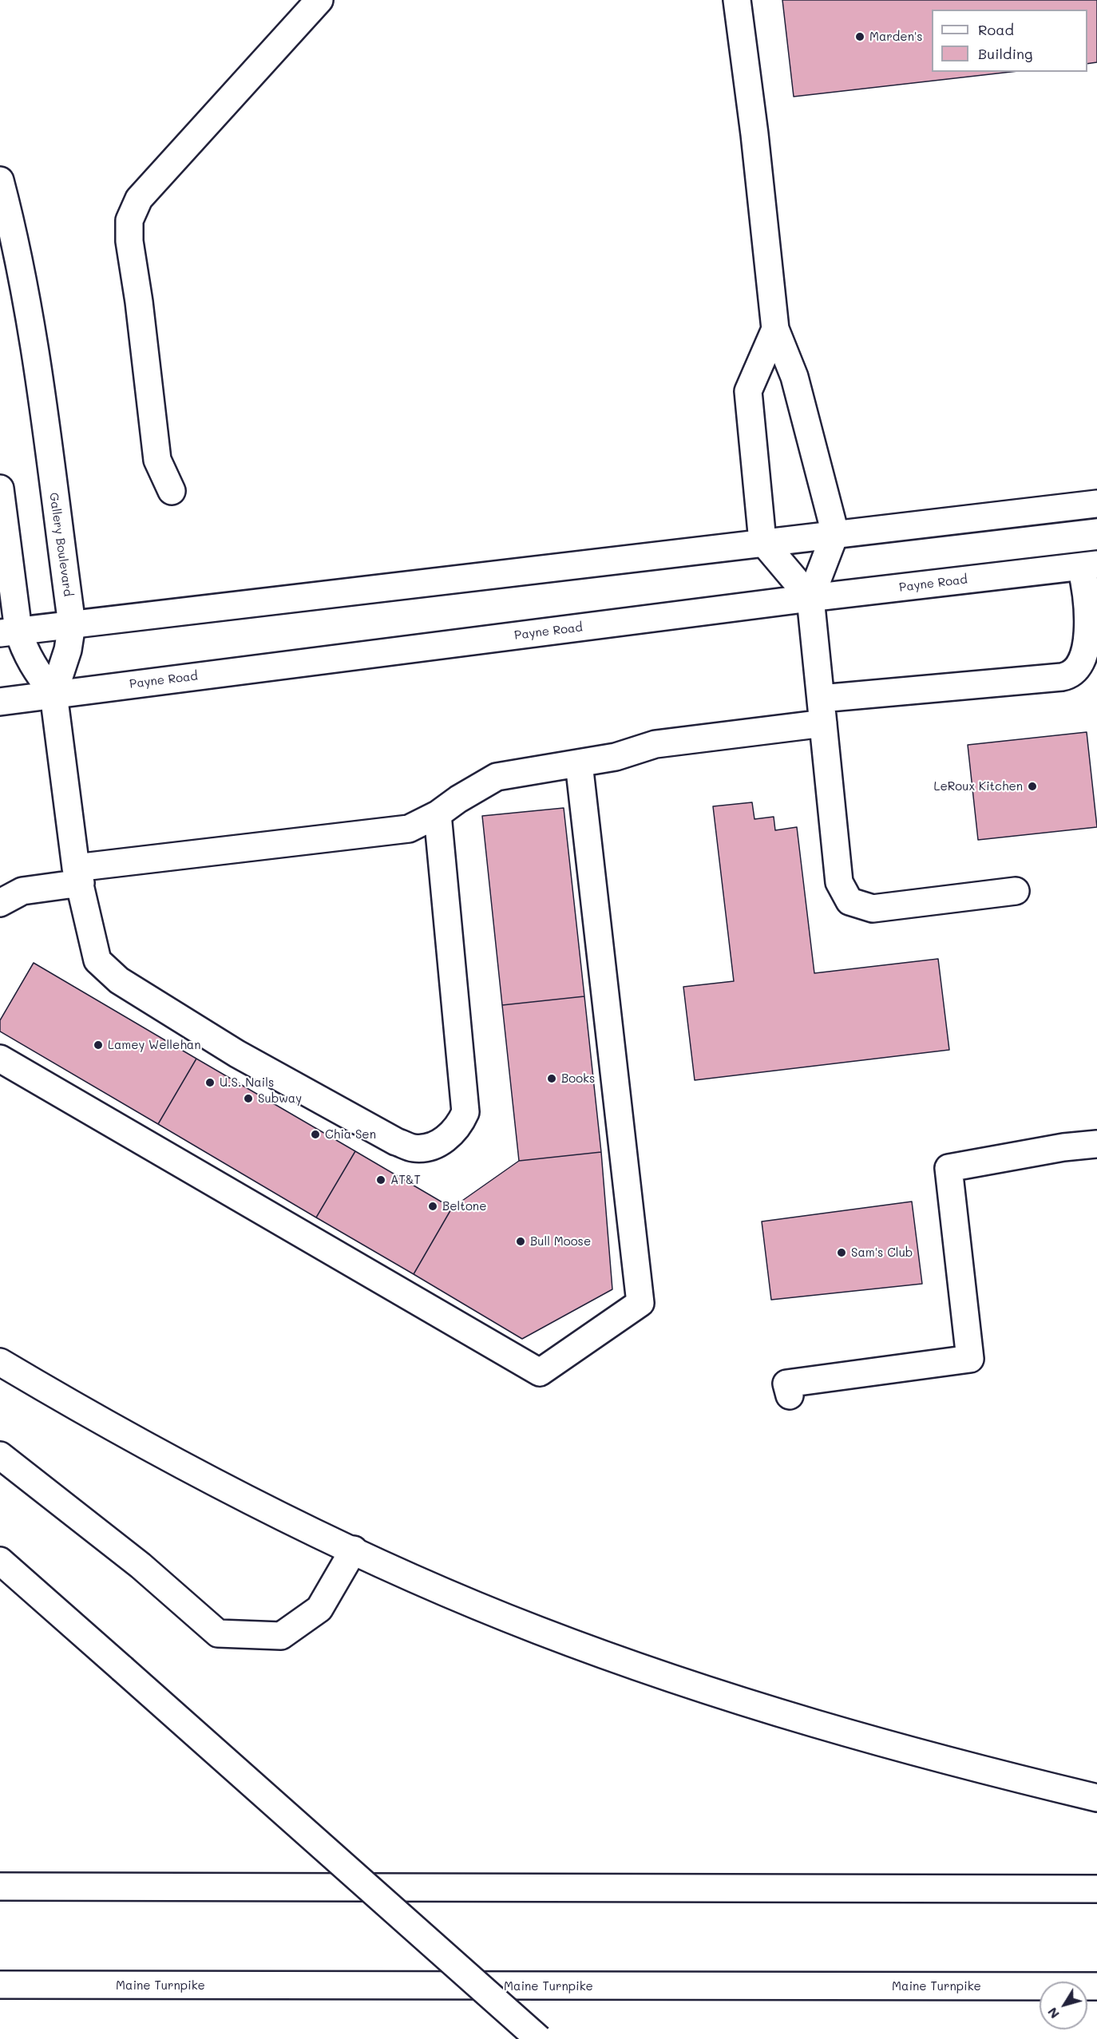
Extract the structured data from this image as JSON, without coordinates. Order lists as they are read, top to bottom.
{
  "streets": {
    "main road": ["Gallery Boulevard", "Payne Road", "Maine Turnpike"]
  },
  "crossings": [
    ["Gallery Boulevard", "Payne Road"]
  ],
  "places": [
    "Marden's",
    "LeRoux Kitchen",
    "Lamey Wellehan",
    "Books",
    "U.S. Nails",
    "Subway",
    "Chia Sen",
    "AT&T",
    "Beltone",
    "Bull Moose",
    "Sam's Club"
  ],
  "legend": ["Road", "Building"],
  "north": "bottom left"
}
